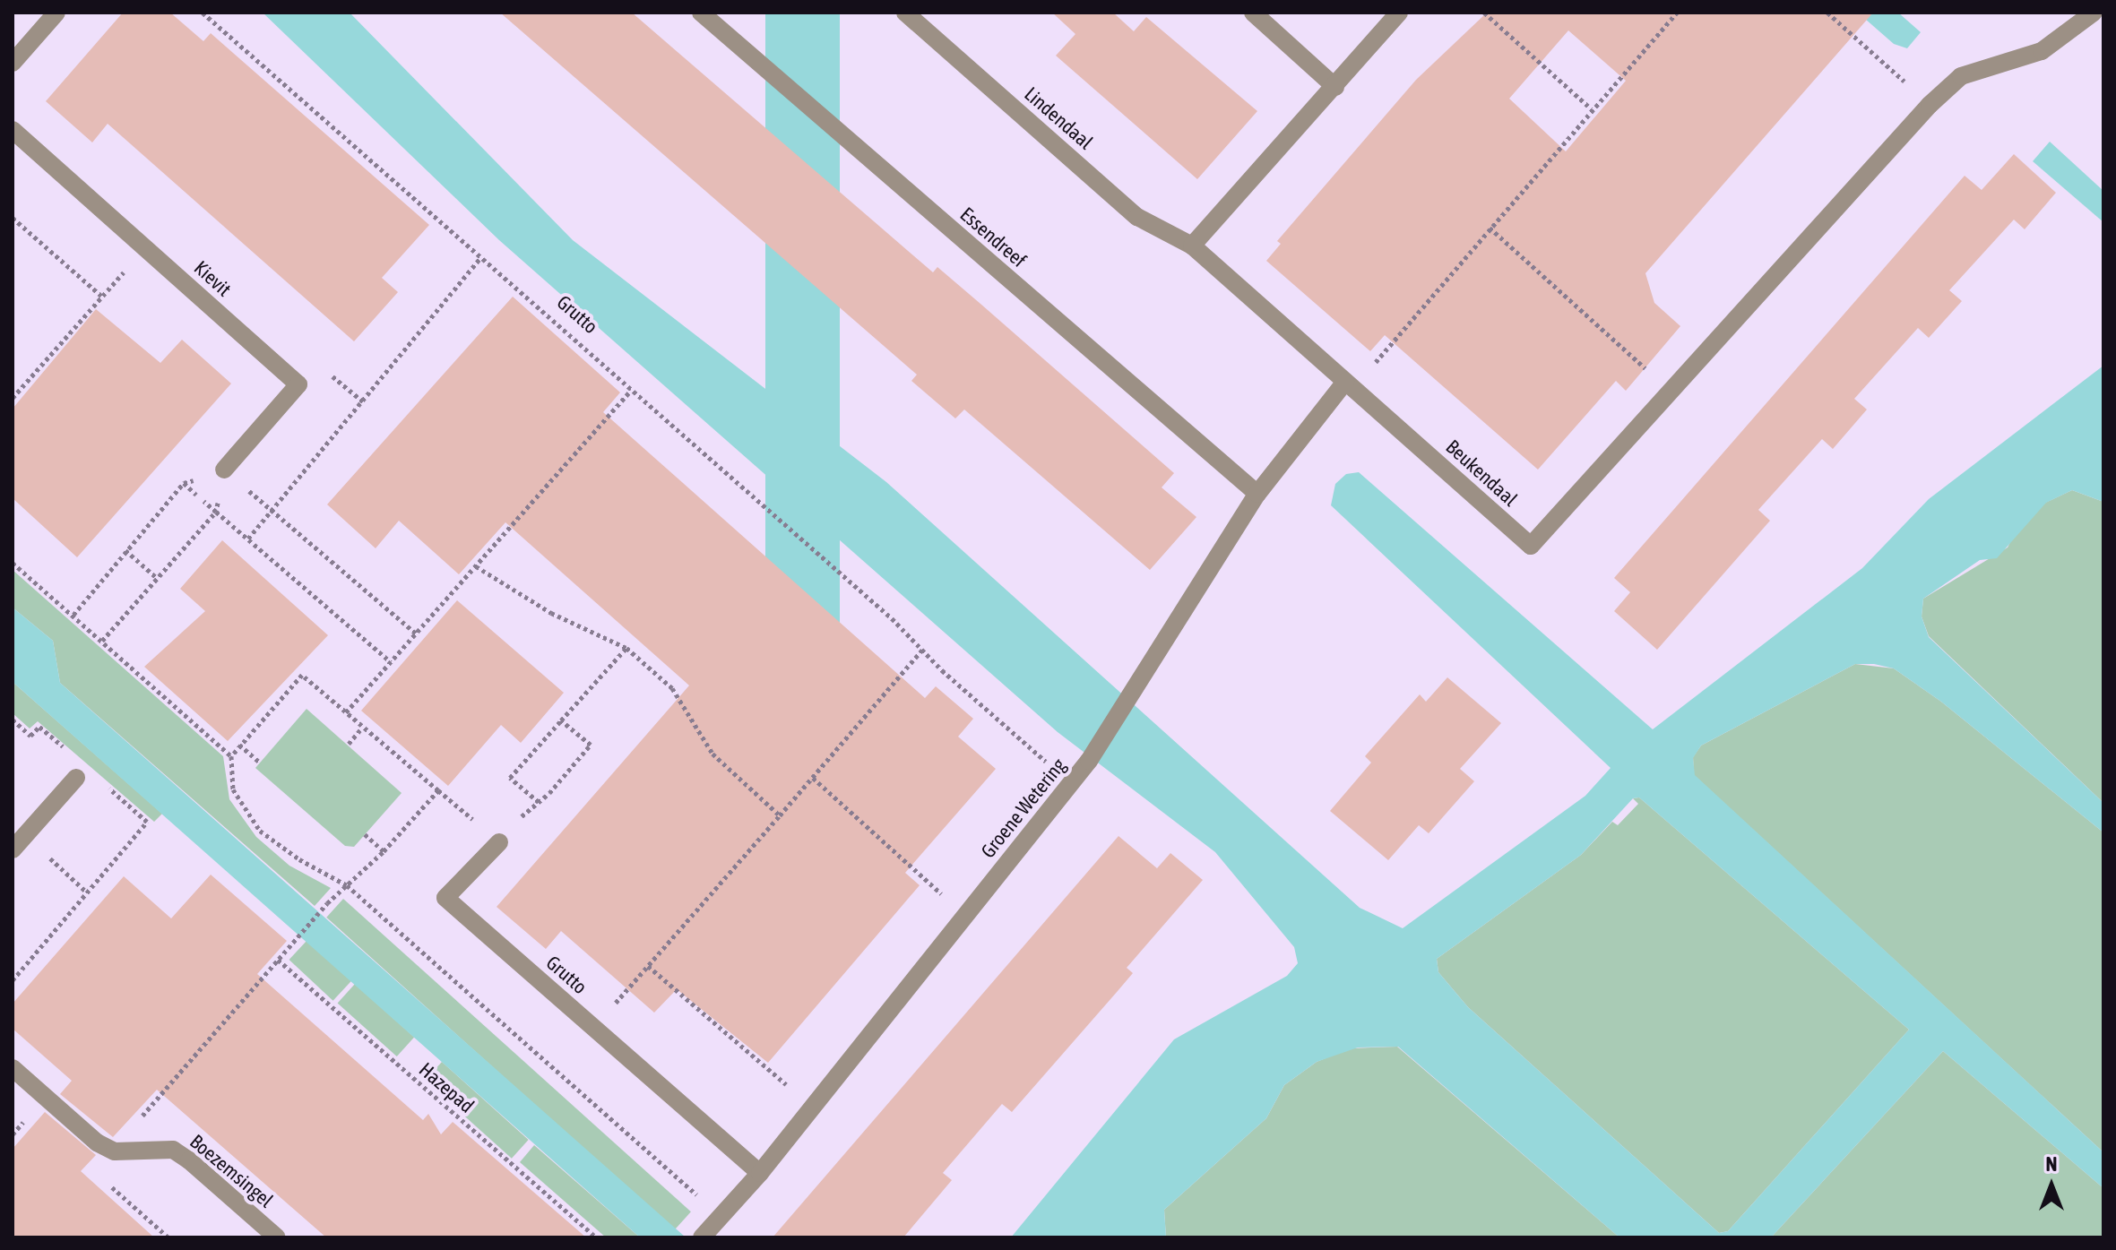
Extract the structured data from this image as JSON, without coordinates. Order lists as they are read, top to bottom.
{
  "streets": {
    "street": [
      "Lindendaal",
      "Essendreef",
      "Kievit",
      "Grutto",
      "Beukendaal",
      "Groene Wetering",
      "Boezemsingel"
    ],
    "path": ["Hazepad"]
  },
  "crossings": [
    ["Lindendaal", "Beukendaal"],
    ["Essendreef", "Groene Wetering"],
    ["Grutto", "Groene Wetering"],
    ["Beukendaal", "Groene Wetering"]
  ],
  "north": "top"
}
